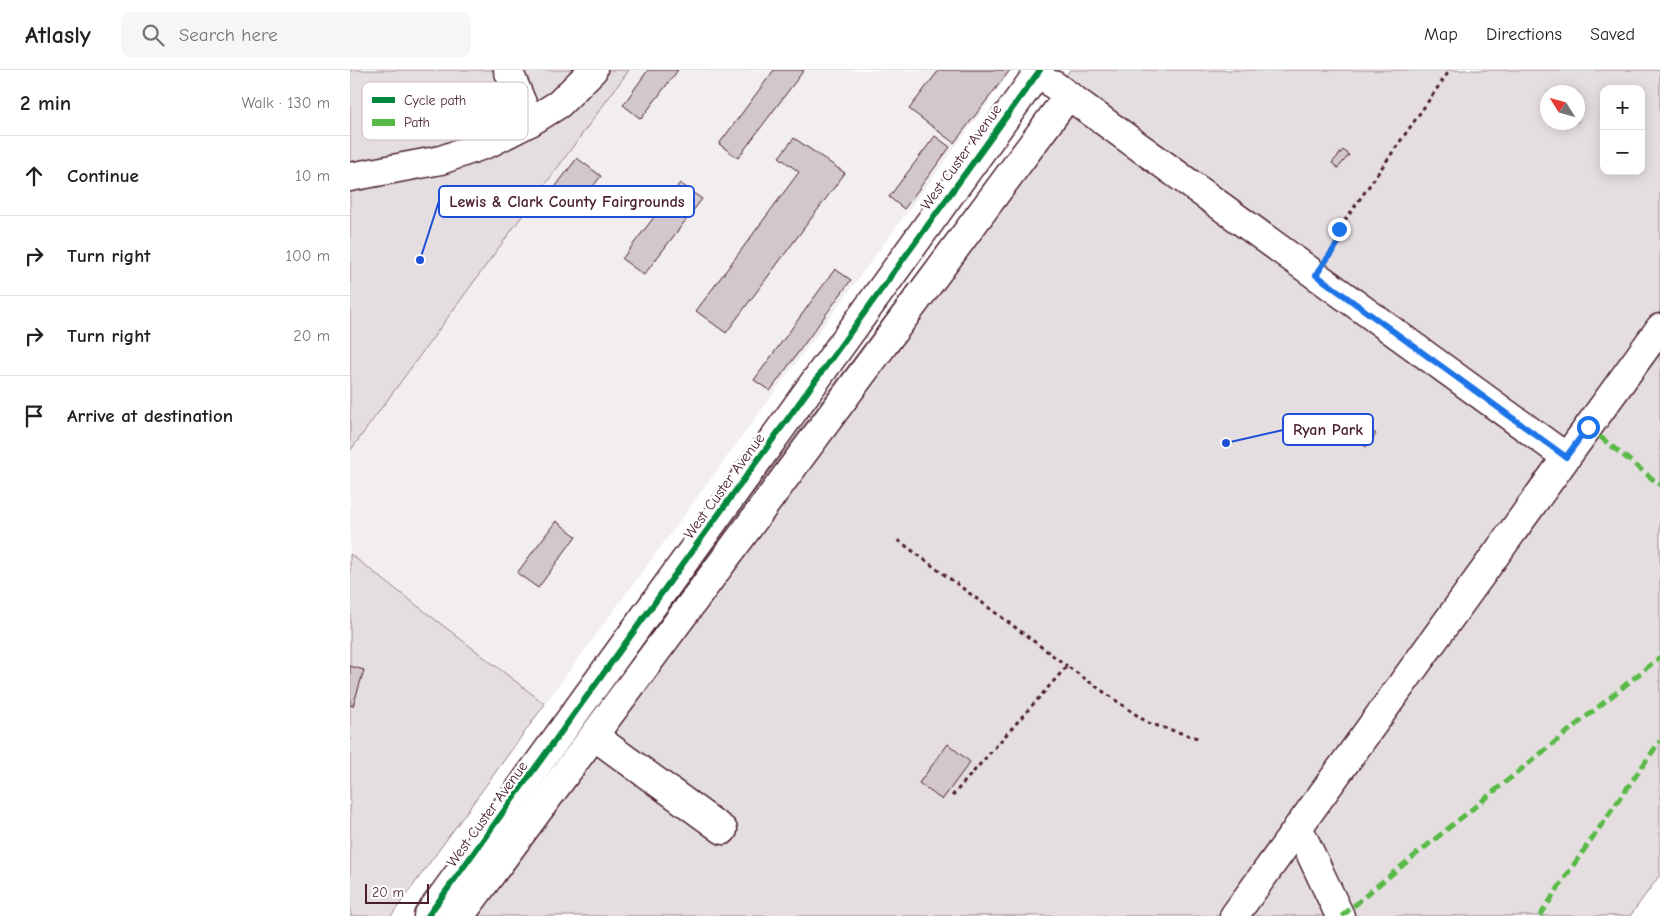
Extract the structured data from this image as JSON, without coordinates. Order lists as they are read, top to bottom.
{
  "streets": {
    "street": ["West Custer Avenue"]
  },
  "places": ["Lewis & Clark County Fairgrounds", "Ryan Park"],
  "legend": ["Cycle path", "Path"],
  "scale_bar": "20 m",
  "north": "top left",
  "page": {
    "header": "Atlasly",
    "search": "Search here",
    "nav": ["Map", "Directions", "Saved"],
    "heading": ["2 min", "Walk · 130 m"],
    "map_buttons": ["+", "−"],
    "list": [
      ["Continue", "10 m"],
      ["Turn right", "100 m"],
      ["Turn right", "20 m"],
      "Arrive at destination"
    ],
    "scale": "20 m"
  }
}
